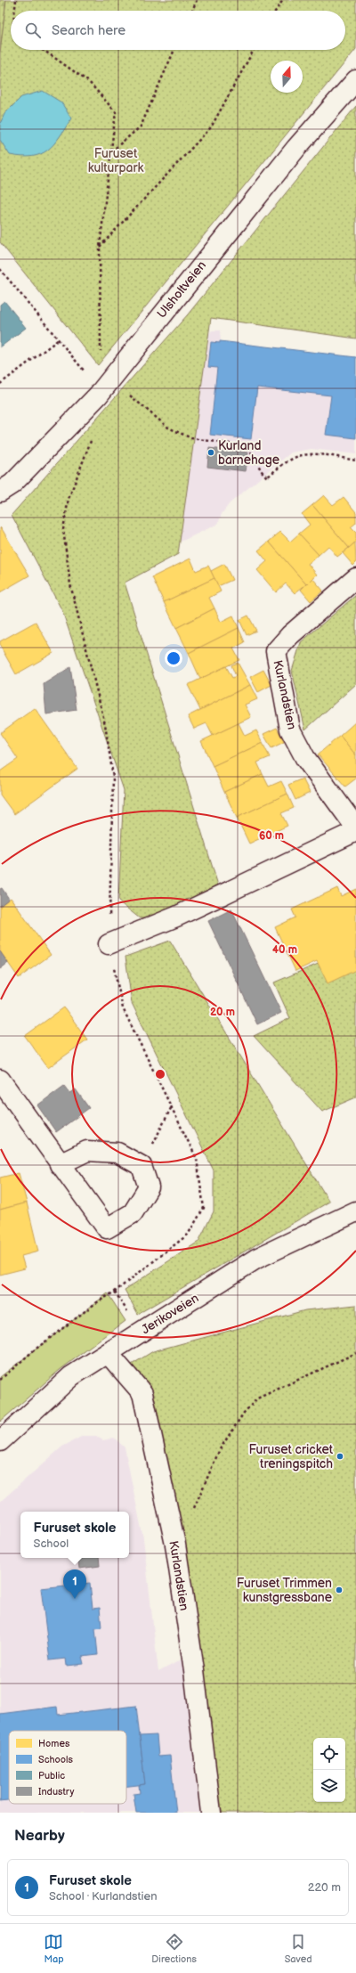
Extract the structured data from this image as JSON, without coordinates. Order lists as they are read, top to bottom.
{
  "streets": {
    "street": ["Ulsholtveien", "Kurlandstien", "Jerikoveien"]
  },
  "crossings": [
    ["Kurlandstien", "Jerikoveien"]
  ],
  "parks": ["Furuset kulturpark"],
  "places": ["Kurland barnehage", "Furuset cricket treningspitch", "Furuset Trimmen kunstgressbane"],
  "legend": [
    "Homes",
    "Schools",
    "Public",
    "Industry"
  ],
  "north": "top",
  "page": {
    "search": "Search here",
    "popup": ["Furuset skole", "School"],
    "pins": "1",
    "heading": "Nearby",
    "list": [
      {
        "mark": "1",
        "name": "Furuset skole",
        "note": "School · Kurlandstien",
        "value": "220 m"
      }
    ],
    "nav": ["Map", "Directions", "Saved"]
  },
  "rings": ["60 m", "40 m", "20 m"]
}
